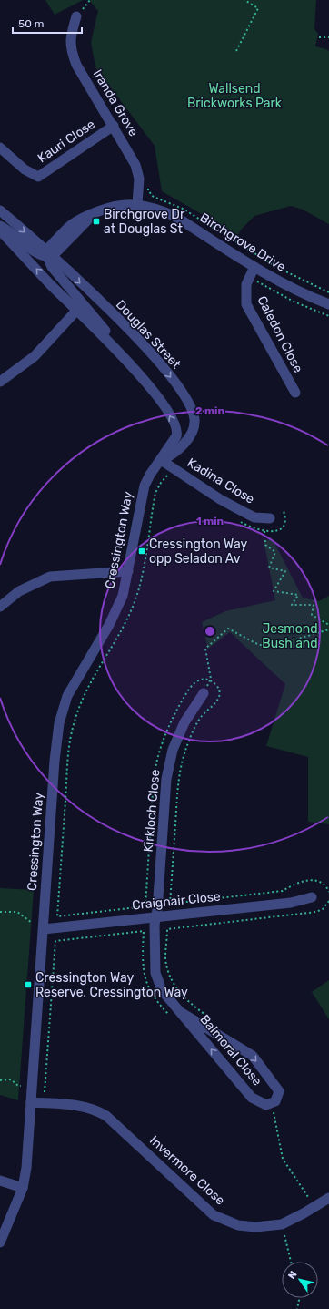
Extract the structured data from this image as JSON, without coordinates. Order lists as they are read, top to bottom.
{
  "streets": {
    "street": [
      "Iranda Grove",
      "Kauri Close",
      "Birchgrove Drive",
      "Douglas Street",
      "Caledon Close",
      "Kadina Close",
      "Cressington Way",
      "Kirkloch Close",
      "Craignair Close",
      "Balmoral Close",
      "Invermore Close"
    ]
  },
  "crossings": [
    ["Iranda Grove", "Kauri Close"],
    ["Iranda Grove", "Birchgrove Drive"],
    ["Birchgrove Drive", "Douglas Street"],
    ["Birchgrove Drive", "Caledon Close"],
    ["Douglas Street", "Kadina Close"],
    ["Douglas Street", "Cressington Way"],
    ["Kadina Close", "Cressington Way"],
    ["Cressington Way", "Craignair Close"],
    ["Cressington Way", "Invermore Close"],
    ["Kirkloch Close", "Craignair Close"],
    ["Kirkloch Close", "Balmoral Close"],
    ["Craignair Close", "Balmoral Close"]
  ],
  "parks": ["Wallsend Brickworks Park", "Jesmond Bushland"],
  "places": {
    "transit": ["Birchgrove Dr at Douglas St", "Cressington Way opp Seladon Av", "Cressington Way Reserve, Cressington Way"]
  },
  "scale_bar": "50 m",
  "north": "top left",
  "rings": ["2 min", "1 min"]
}
